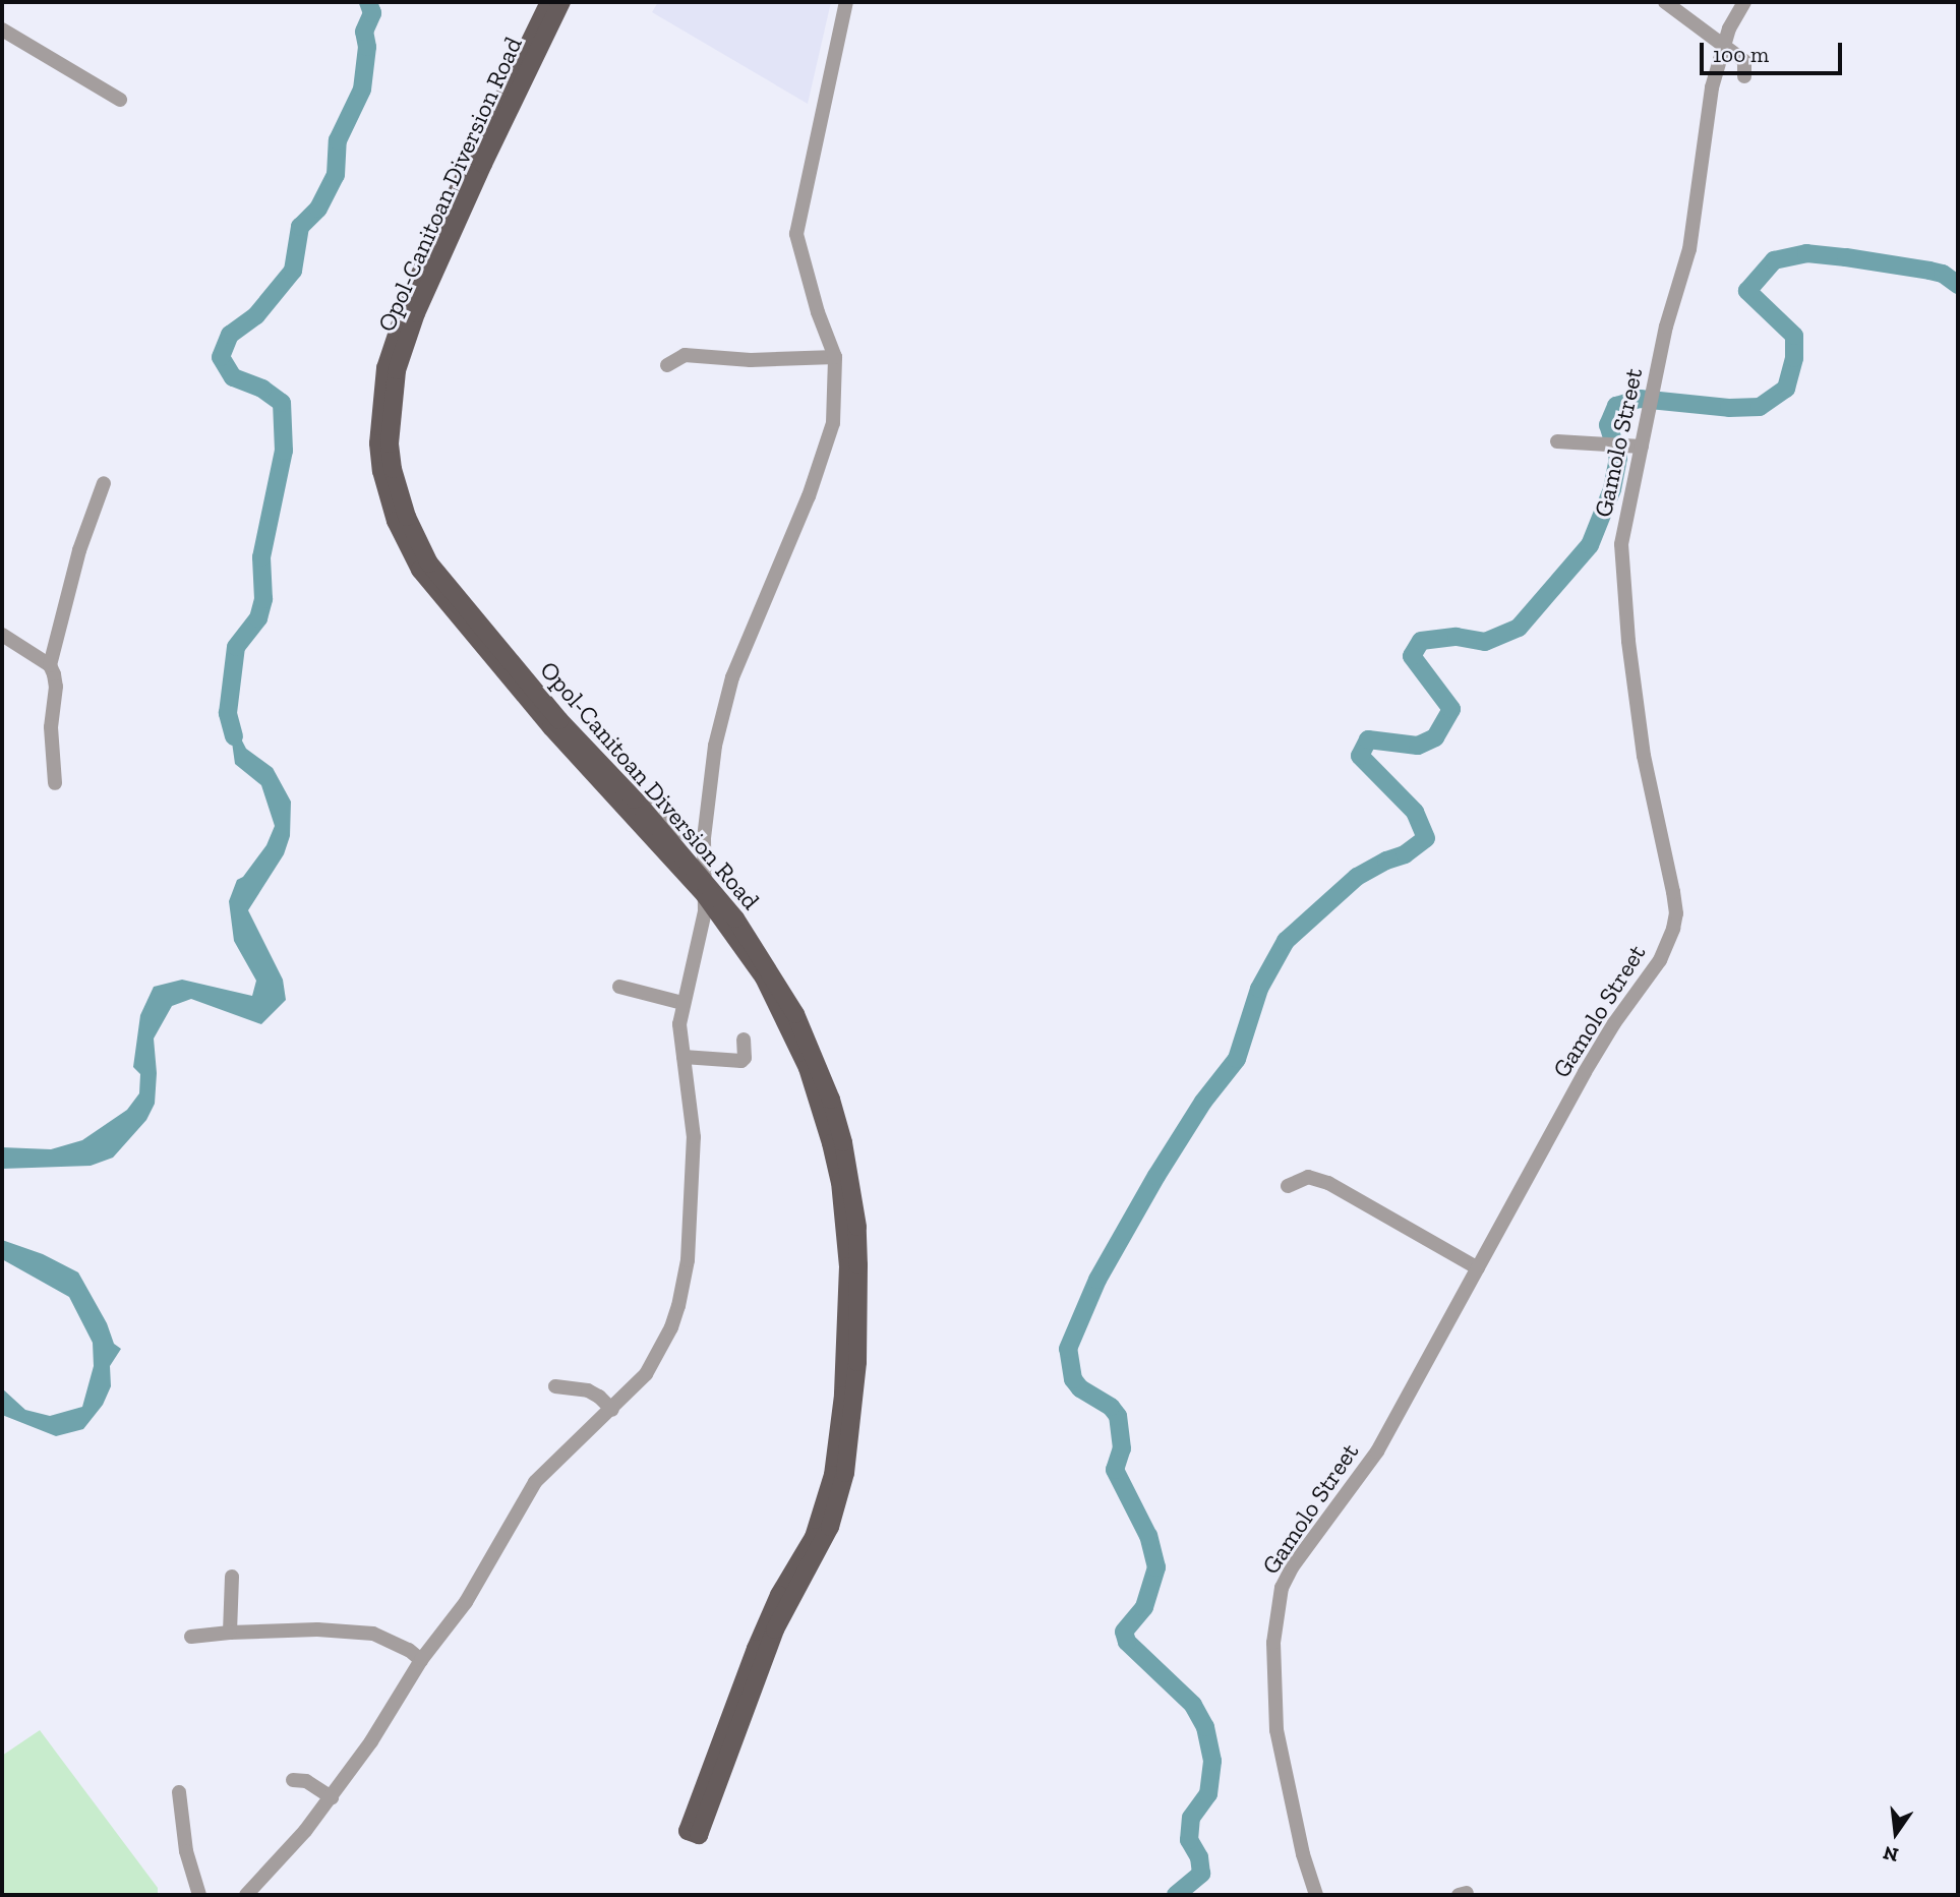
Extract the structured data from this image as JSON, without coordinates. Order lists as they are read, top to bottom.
{
  "streets": {
    "main road": ["Opol-Canitoan Diversion Road"],
    "street": ["Gamolo Street"]
  },
  "scale_bar": "100 m",
  "north": "bottom"
}
